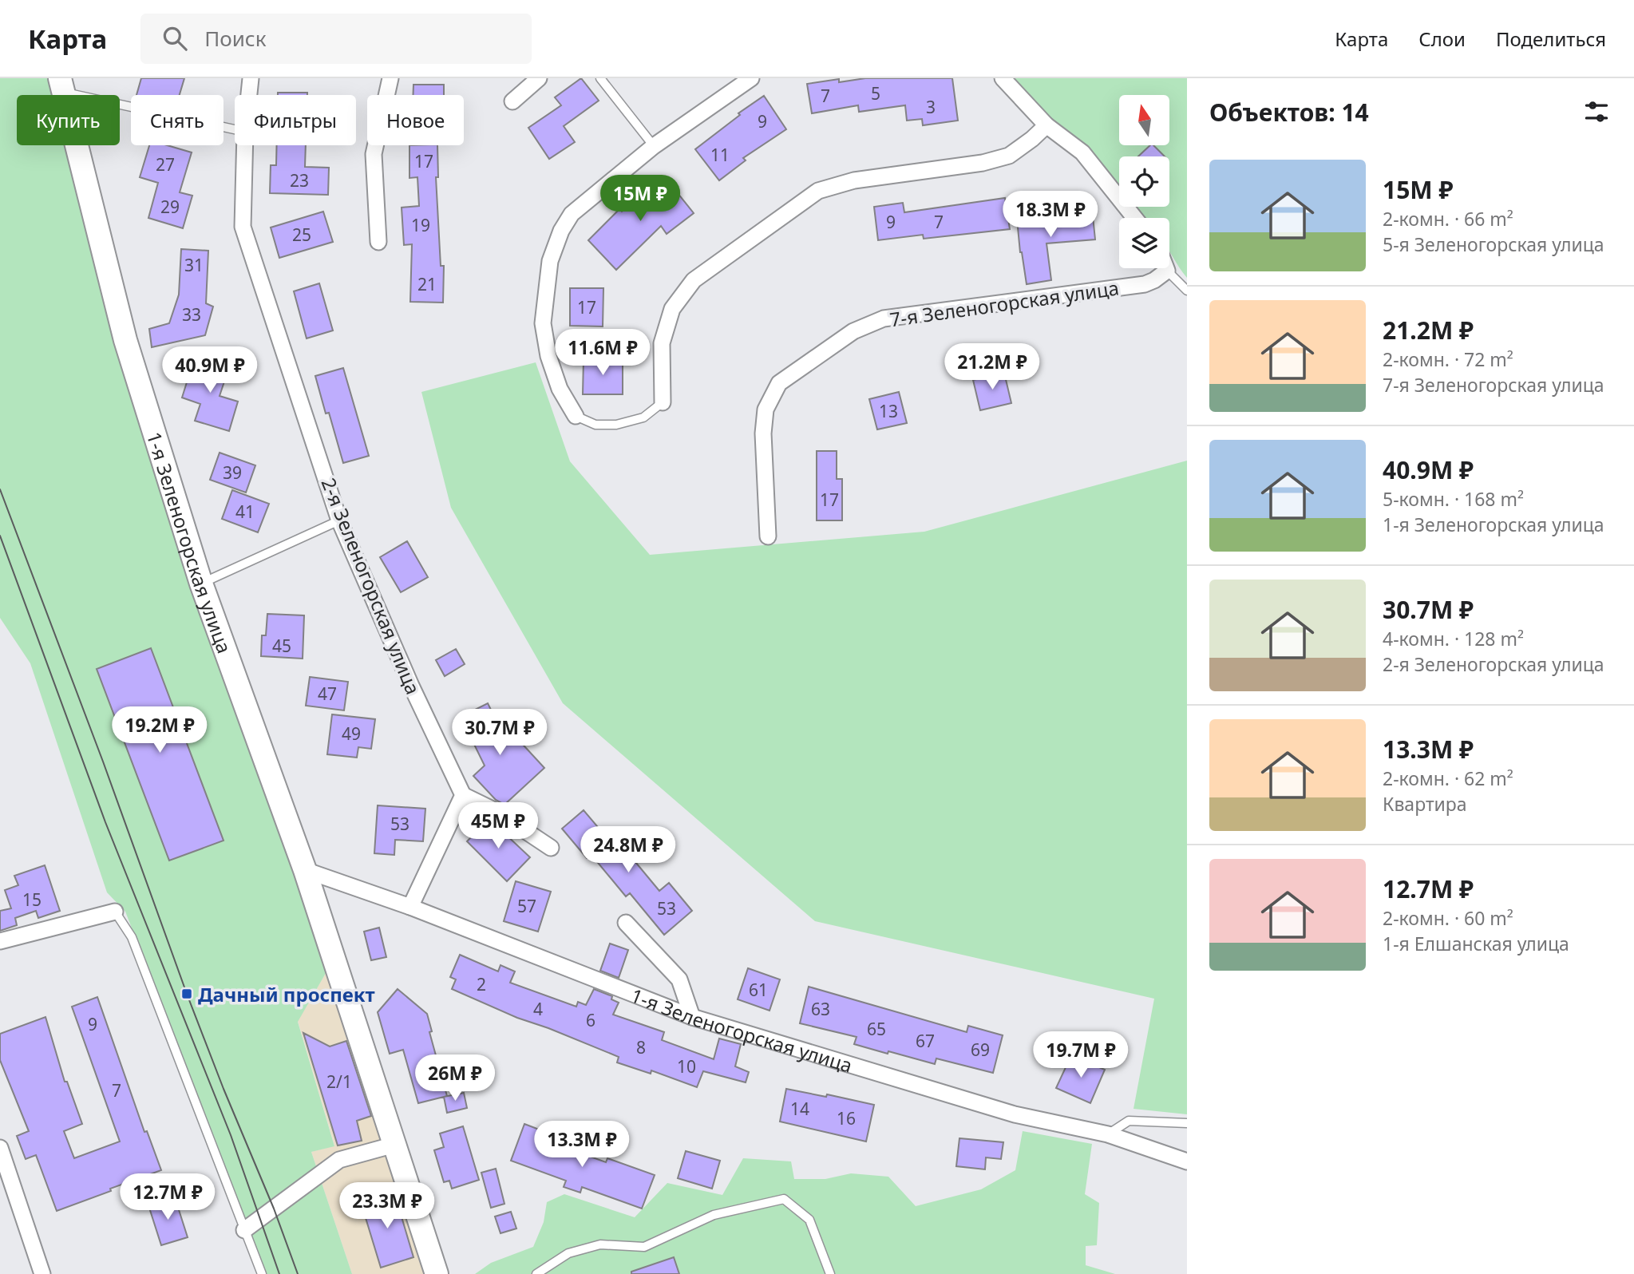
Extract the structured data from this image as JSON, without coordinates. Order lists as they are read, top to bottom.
{
  "streets": {
    "main road": ["1-я Зеленогорская улица"],
    "street": ["7-я Зеленогорская улица", "2-я Зеленогорская улица"]
  },
  "places": {
    "transit": ["Дачный проспект"]
  },
  "house_numbers": [
    "5",
    "7",
    "3",
    "9",
    "11",
    "17",
    "27",
    "23",
    "29",
    "9",
    "7",
    "19",
    "25",
    "31",
    "21",
    "17",
    "33",
    "13",
    "39",
    "17",
    "41",
    "45",
    "47",
    "49",
    "53",
    "15",
    "57",
    "53",
    "2",
    "61",
    "4",
    "63",
    "6",
    "9",
    "65",
    "67",
    "8",
    "69",
    "10",
    "2/1",
    "7",
    "14",
    "16"
  ],
  "north": "top",
  "page": {
    "header": "Карта",
    "search": "Поиск",
    "nav": ["Карта", "Слои", "Поделиться"],
    "heading": "Объектов: 14",
    "chip": [
      "Купить",
      "Снять",
      "Фильтры",
      "Новое"
    ],
    "list": [
      {
        "name": "15M ₽",
        "note": "2-комн. · 66 m² · 5-я Зеленогорская улица"
      },
      {
        "name": "21.2M ₽",
        "note": "2-комн. · 72 m² · 7-я Зеленогорская улица"
      },
      {
        "name": "40.9M ₽",
        "note": "5-комн. · 168 m² · 1-я Зеленогорская улица"
      },
      {
        "name": "30.7M ₽",
        "note": "4-комн. · 128 m² · 2-я Зеленогорская улица"
      },
      {
        "name": "13.3M ₽",
        "note": "2-комн. · 62 m² · Квартира"
      },
      {
        "name": "12.7M ₽",
        "note": "2-комн. · 60 m² · 1-я Елшанская улица"
      }
    ],
    "price": [
      "15M ₽",
      "18.3M ₽",
      "11.6M ₽",
      "21.2M ₽",
      "40.9M ₽",
      "19.2M ₽",
      "30.7M ₽",
      "45M ₽",
      "24.8M ₽",
      "19.7M ₽",
      "26M ₽",
      "13.3M ₽",
      "12.7M ₽",
      "23.3M ₽"
    ]
  }
}
